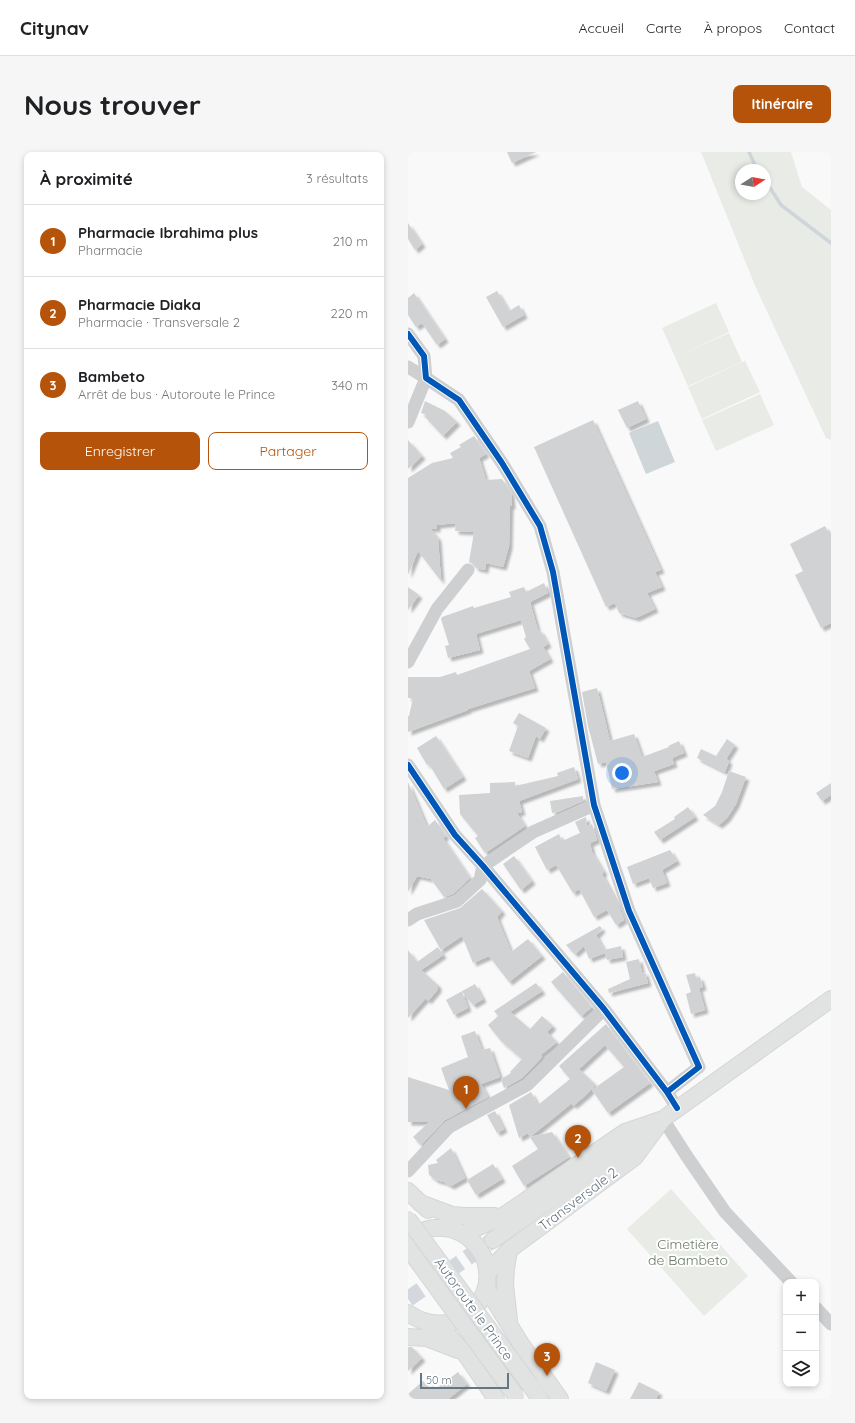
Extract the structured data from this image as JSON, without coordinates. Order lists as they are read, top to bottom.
{
  "streets": {
    "main road": ["Transversale 2", "Autoroute le Prince"]
  },
  "parks": ["Cimetière de Bambeto"],
  "scale_bar": "50 m",
  "north": "right",
  "page": {
    "header": "Citynav",
    "nav": [
      "Accueil",
      "Carte",
      "À propos",
      "Contact"
    ],
    "buttons": [
      "Itinéraire",
      ["Enregistrer", "Partager"]
    ],
    "title": "Nous trouver",
    "heading": ["À proximité", "3 résultats"],
    "list": [
      {
        "mark": "1",
        "name": "Pharmacie Ibrahima plus",
        "note": "Pharmacie",
        "value": "210 m"
      },
      {
        "mark": "2",
        "name": "Pharmacie Diaka",
        "note": "Pharmacie · Transversale 2",
        "value": "220 m"
      },
      {
        "mark": "3",
        "name": "Bambeto",
        "note": "Arrêt de bus · Autoroute le Prince",
        "value": "340 m"
      }
    ],
    "pins": ["1", "2", "3"],
    "map_buttons": ["+", "−"],
    "scale": "50 m"
  }
}
